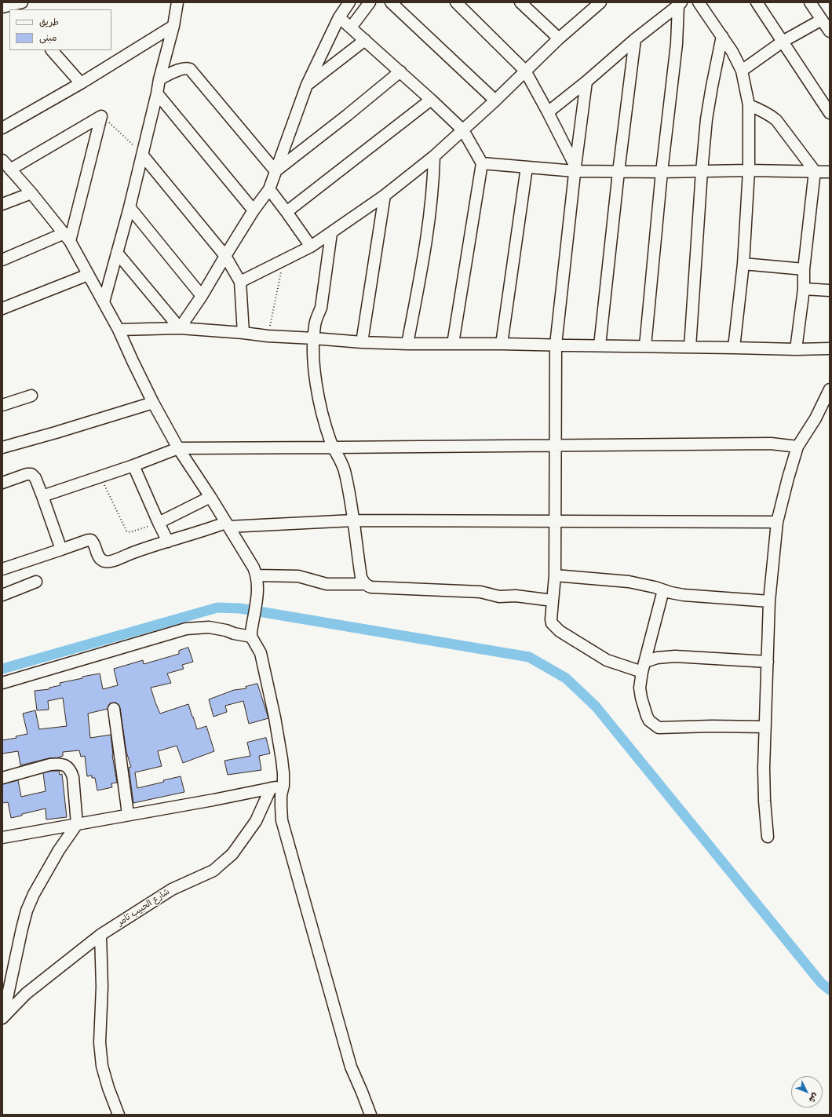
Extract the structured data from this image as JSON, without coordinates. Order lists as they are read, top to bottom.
{
  "streets": {
    "street": ["شارع الحبيب ثامر"]
  },
  "legend": ["طريق", "مبنى"],
  "north": "bottom right"
}
